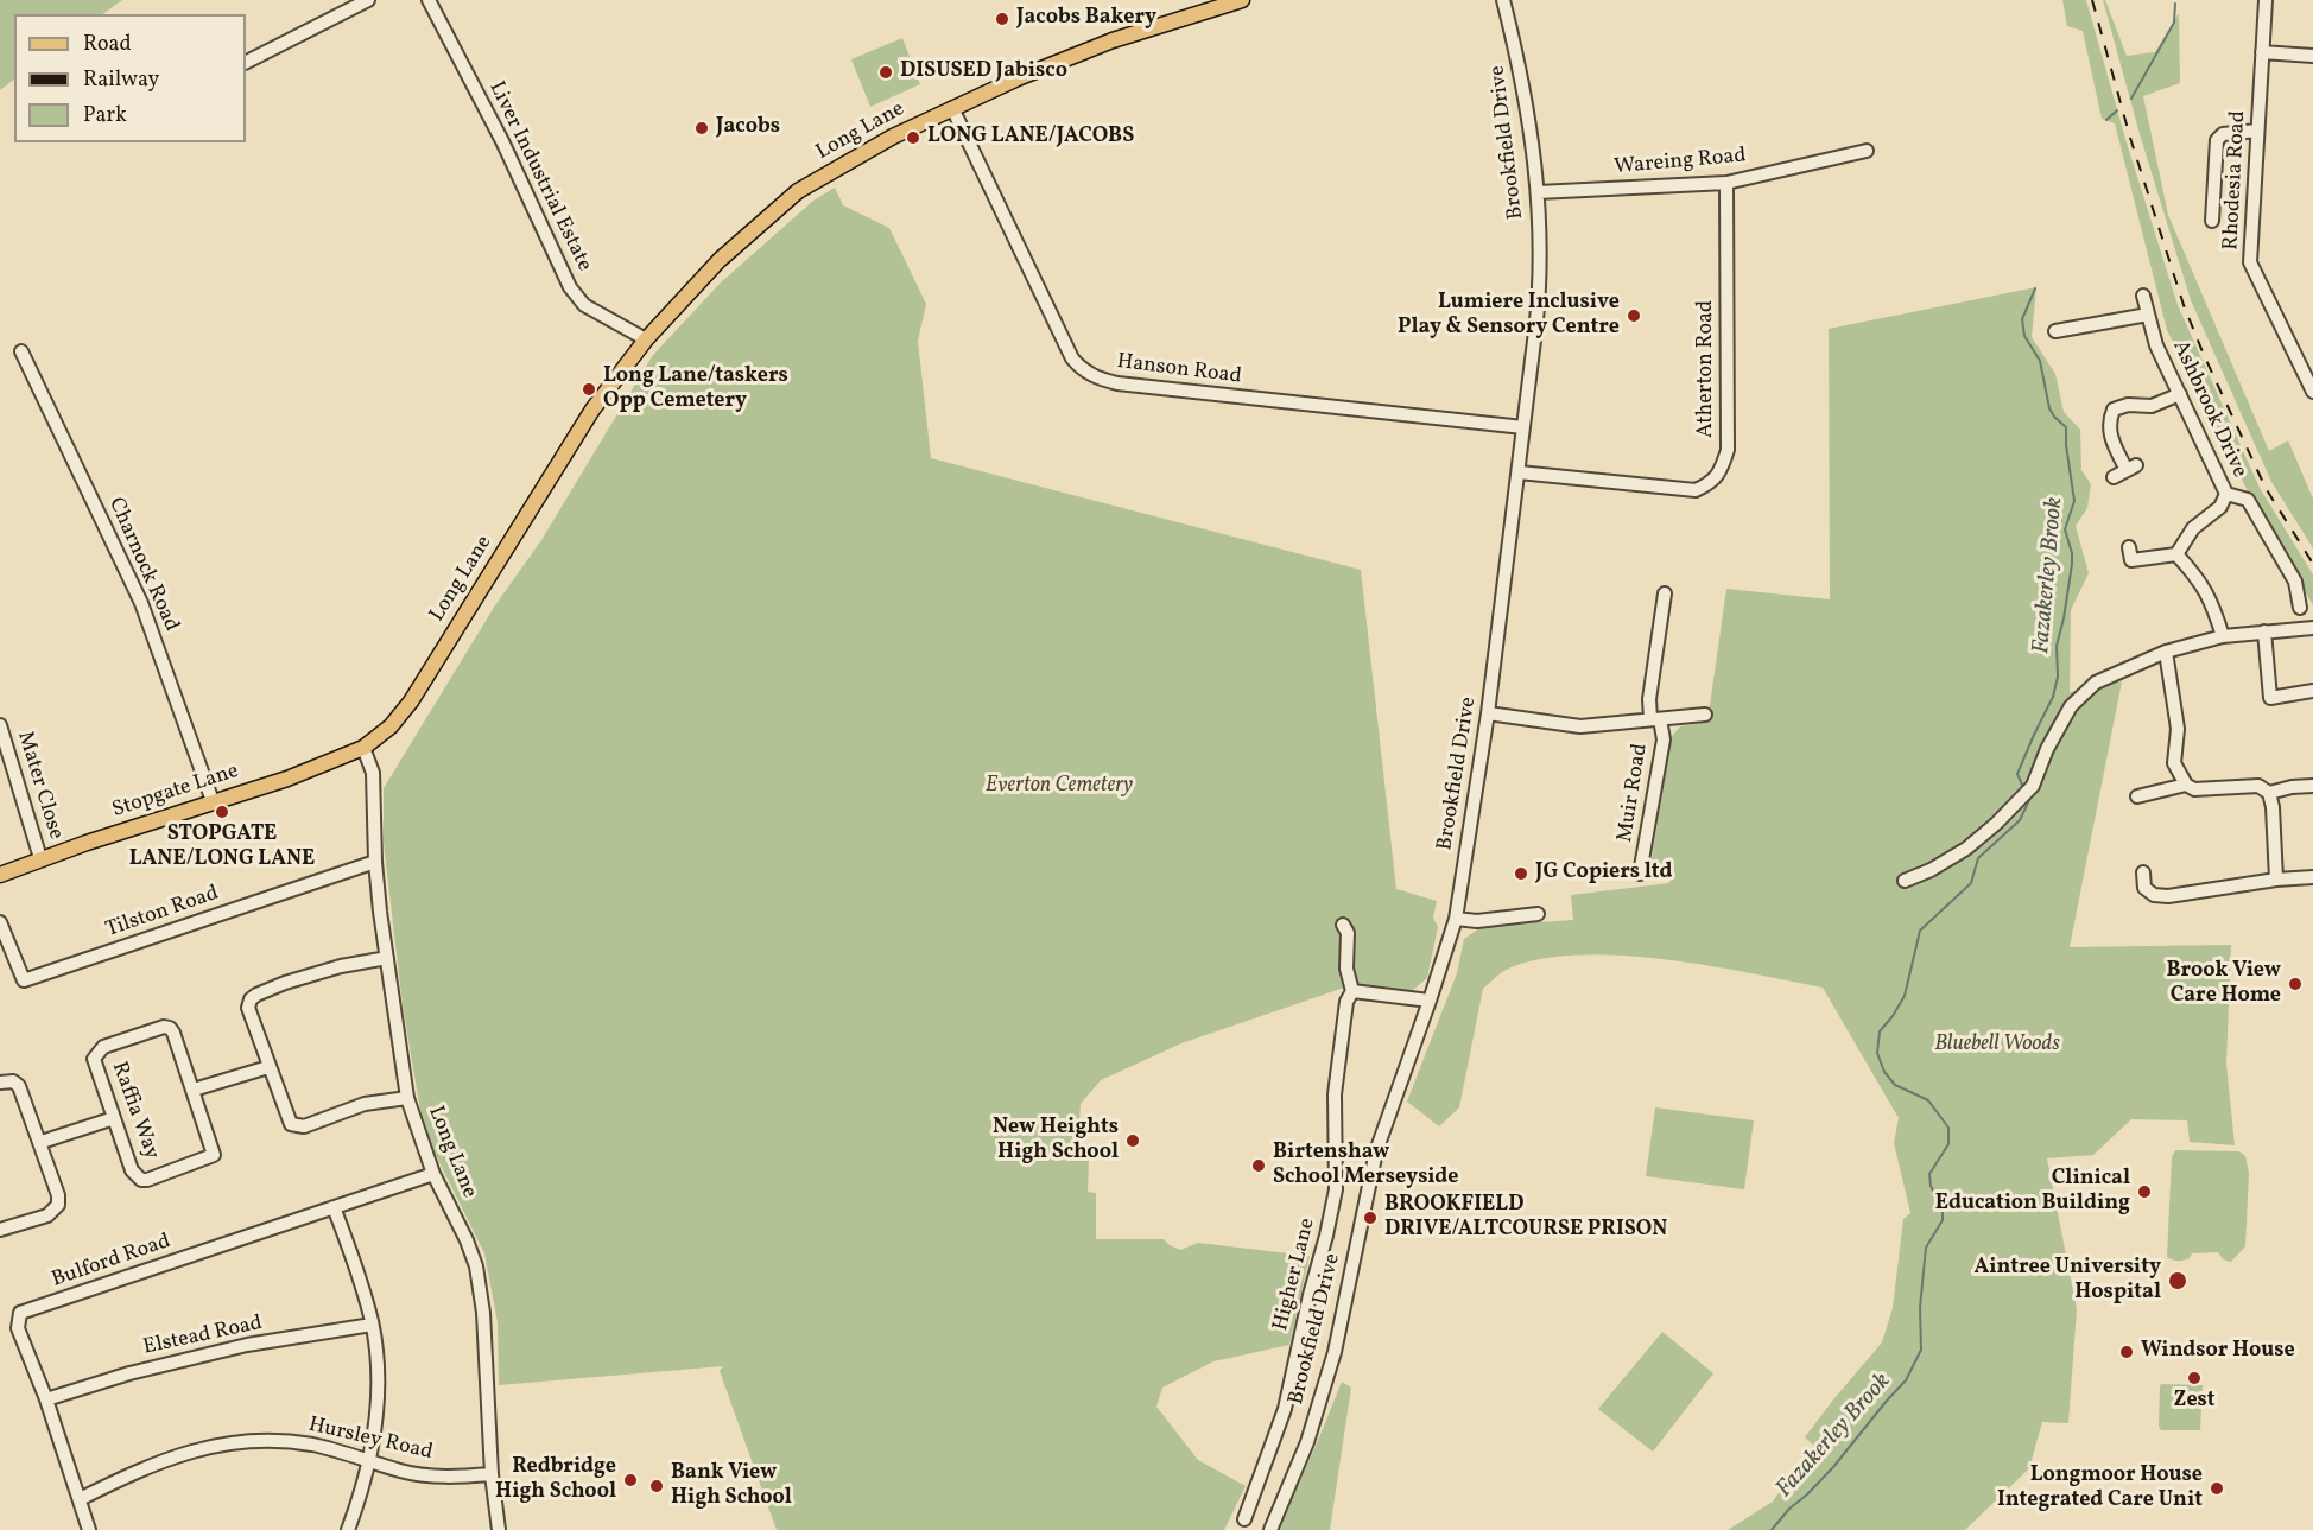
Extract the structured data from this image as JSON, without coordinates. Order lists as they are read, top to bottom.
{
  "streets": {
    "main road": ["Long Lane", "Stopgate Lane"],
    "street": [
      "Brookfield Drive",
      "Wareing Road",
      "Liver Industrial Estate",
      "Rhodesia Road",
      "Atherton Road",
      "Hanson Road",
      "Ashbrook Drive",
      "Charnock Road",
      "Mater Close",
      "Muir Road",
      "Tilston Road",
      "Raffia Way",
      "Bulford Road",
      "Higher Lane",
      "Elstead Road",
      "Hursley Road"
    ]
  },
  "crossings": [
    ["Long Lane", "Liver Industrial Estate"],
    ["Long Lane", "Hanson Road"],
    ["Long Lane", "Stopgate Lane"],
    ["Long Lane", "Tilston Road"],
    ["Long Lane", "Bulford Road"],
    ["Long Lane", "Hursley Road"],
    ["Brookfield Drive", "Wareing Road"],
    ["Brookfield Drive", "Atherton Road"],
    ["Brookfield Drive", "Hanson Road"],
    ["Brookfield Drive", "Muir Road"],
    ["Wareing Road", "Atherton Road"],
    ["Charnock Road", "Stopgate Lane"],
    ["Mater Close", "Stopgate Lane"],
    ["Bulford Road", "Elstead Road"],
    ["Bulford Road", "Hursley Road"]
  ],
  "water": ["Fazakerley Brook"],
  "parks": ["Everton Cemetery", "Bluebell Woods"],
  "places": [
    "Jacobs Bakery",
    "DISUSED Jabisco",
    "Jacobs",
    "LONG LANE/JACOBS",
    "Lumiere Inclusive Play & Sensory Centre",
    "Long Lane/taskers Opp Cemetery",
    "STOPGATE LANE/LONG LANE",
    "JG Copiers ltd",
    "Brook View Care Home",
    "New Heights High School",
    "Birtenshaw School Merseyside",
    "Clinical Education Building",
    "BROOKFIELD DRIVE/ALTCOURSE PRISON",
    "Aintree University Hospital",
    "Windsor House",
    "Zest",
    "Redbridge High School",
    "Bank View High School",
    "Longmoor House Integrated Care Unit"
  ],
  "legend": ["Road", "Railway", "Park"]
}
